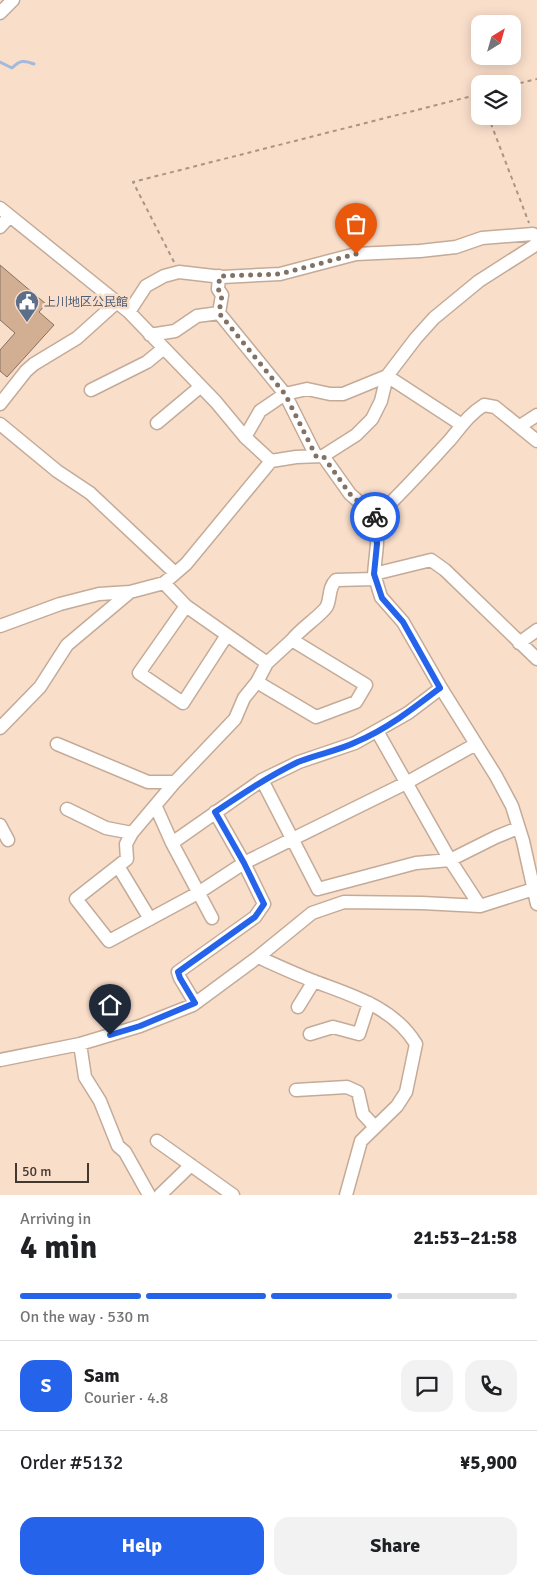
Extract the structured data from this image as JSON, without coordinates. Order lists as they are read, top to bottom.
{
  "places": {
    "public building": ["上川地区公民館"]
  },
  "scale_bar": "50 m",
  "north": "top right",
  "page": {
    "scale": "50 m",
    "heading": ["4 min", "Arriving in", "21:53–21:58"],
    "panel": [
      "Sam",
      "Courier · 4.8",
      "Order #5132",
      "¥5,900"
    ],
    "bar": "On the way · 530 m",
    "round": "S",
    "buttons": ["Help", "Share"]
  }
}
